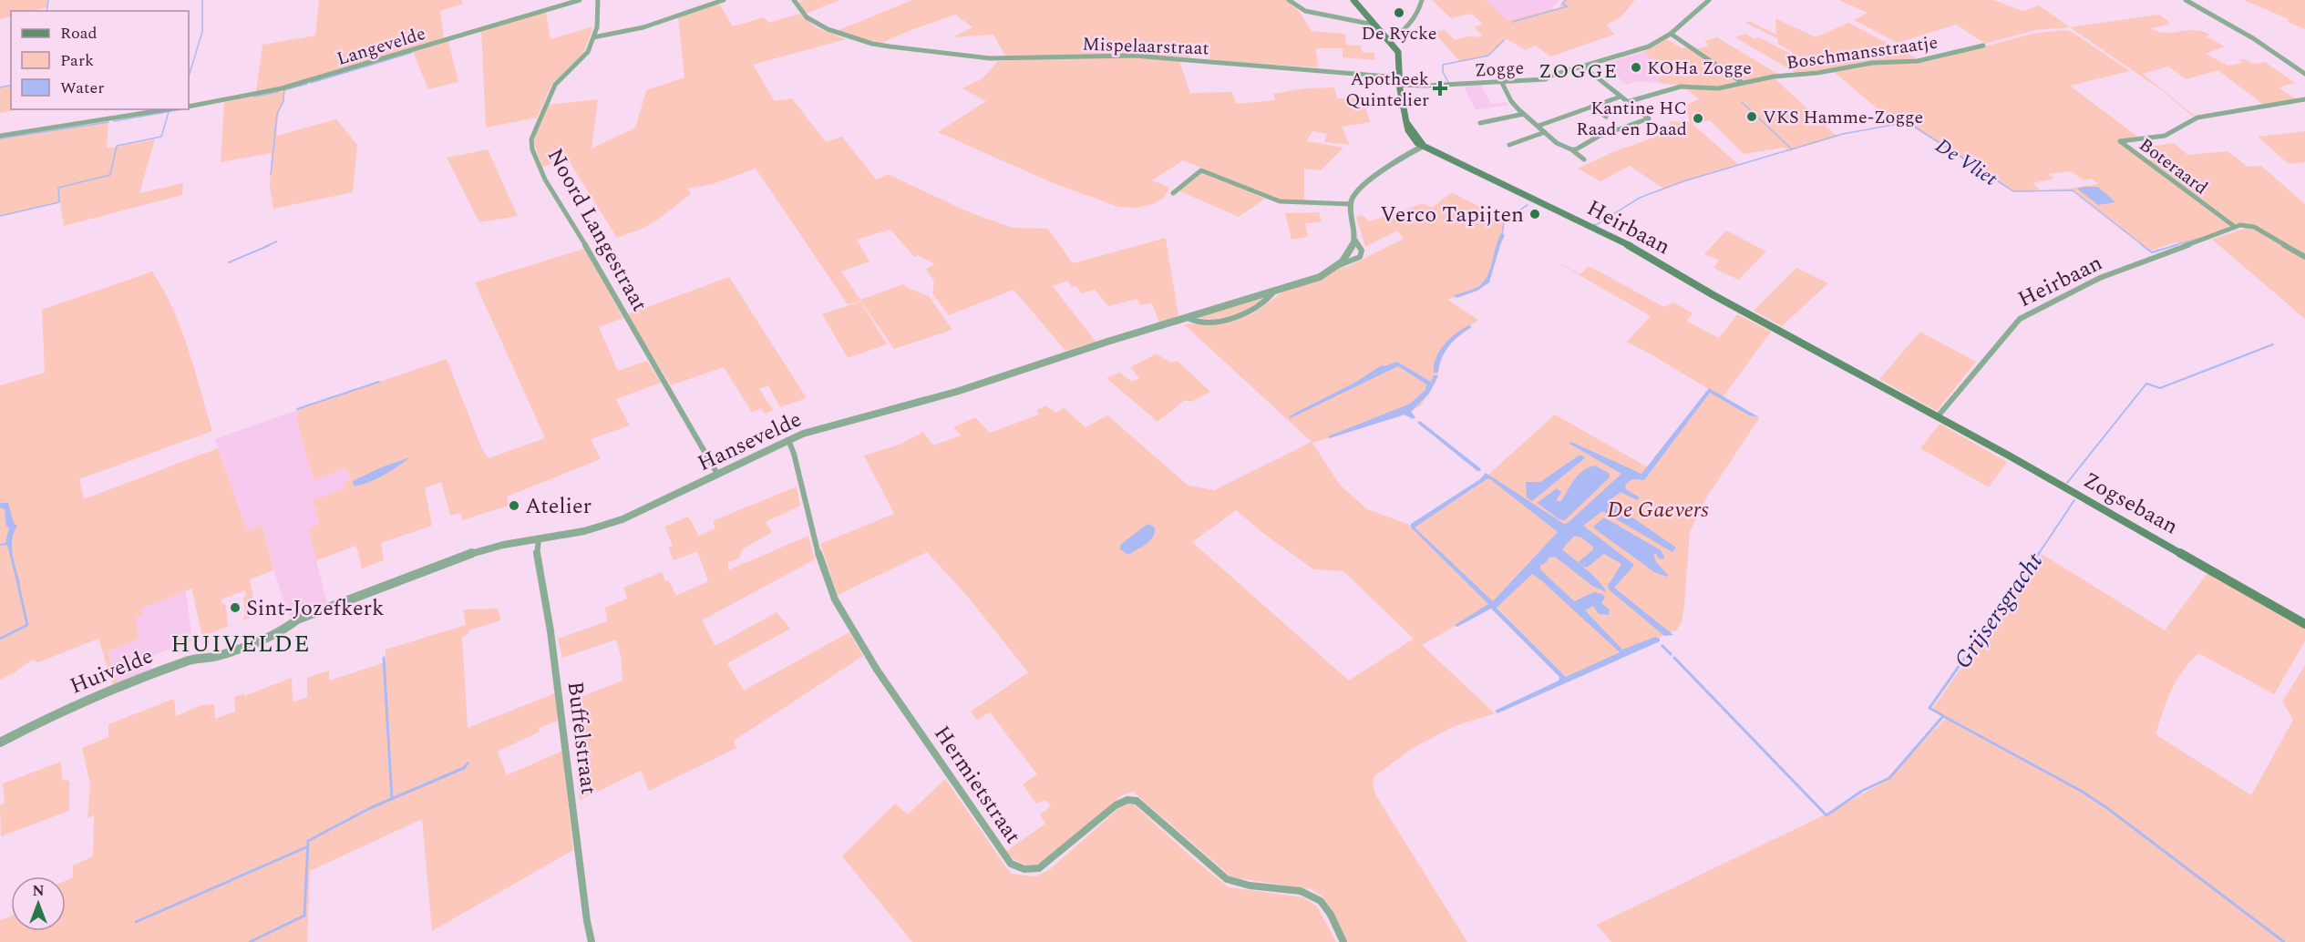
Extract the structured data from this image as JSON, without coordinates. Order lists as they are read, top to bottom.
{
  "streets": {
    "main road": ["Heirbaan", "Zogsebaan"],
    "street": [
      "Langevelde",
      "Mispelaarstraat",
      "Boschmansstraatje",
      "Zogge",
      "Boteraard",
      "Noord Langestraat",
      "Hansevelde",
      "Huivelde",
      "Buffelstraat",
      "Hermietstraat"
    ]
  },
  "crossings": [
    ["Mispelaarstraat", "Heirbaan"],
    ["Zogge", "Heirbaan"],
    ["Boteraard", "Heirbaan"],
    ["Heirbaan", "Zogsebaan"],
    ["Noord Langestraat", "Hansevelde"],
    ["Hansevelde", "Huivelde"],
    ["Hansevelde", "Buffelstraat"],
    ["Hansevelde", "Hermietstraat"]
  ],
  "districts": ["ZOGGE", "HUIVELDE"],
  "water": ["De Vliet", "Grijsersgracht"],
  "parks": ["De Gaevers"],
  "places": {
    "other": [
      "De Rycke",
      "KOHa Zogge",
      "VKS Hamme-Zogge",
      "Kantine HC Raad en Daad",
      "Verco Tapijten",
      "Atelier",
      "Sint-Jozefkerk"
    ],
    "health": ["Apotheek Quintelier"]
  },
  "legend": ["Road", "Park", "Water"],
  "north": "top"
}
